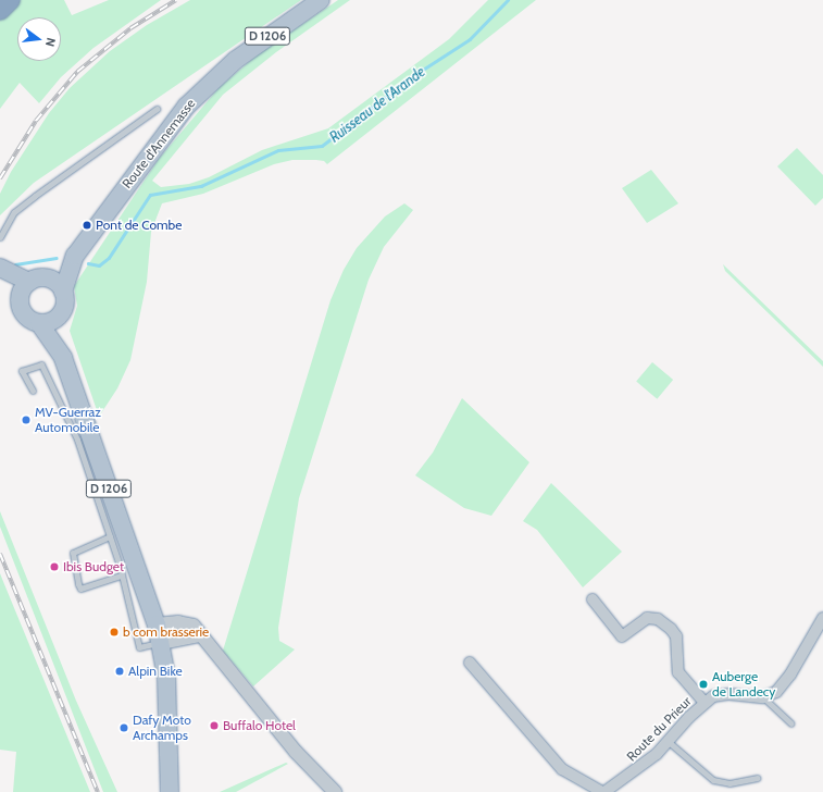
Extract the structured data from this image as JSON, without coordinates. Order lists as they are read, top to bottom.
{
  "streets": {
    "main road": ["D 1206", "Route d'Annemasse"],
    "street": ["Route du Prieur"]
  },
  "crossings": [
    ["D 1206", "Route d'Annemasse"]
  ],
  "water": ["Ruisseau de l'Arande"],
  "places": [
    "Pont de Combe",
    "MV-Guerraz Automobile",
    "Ibis Budget",
    "b com brasserie",
    "Alpin Bike",
    "Auberge de Landecy",
    "Buffalo Hotel",
    "Dafy Moto Archamps"
  ],
  "north": "right"
}
